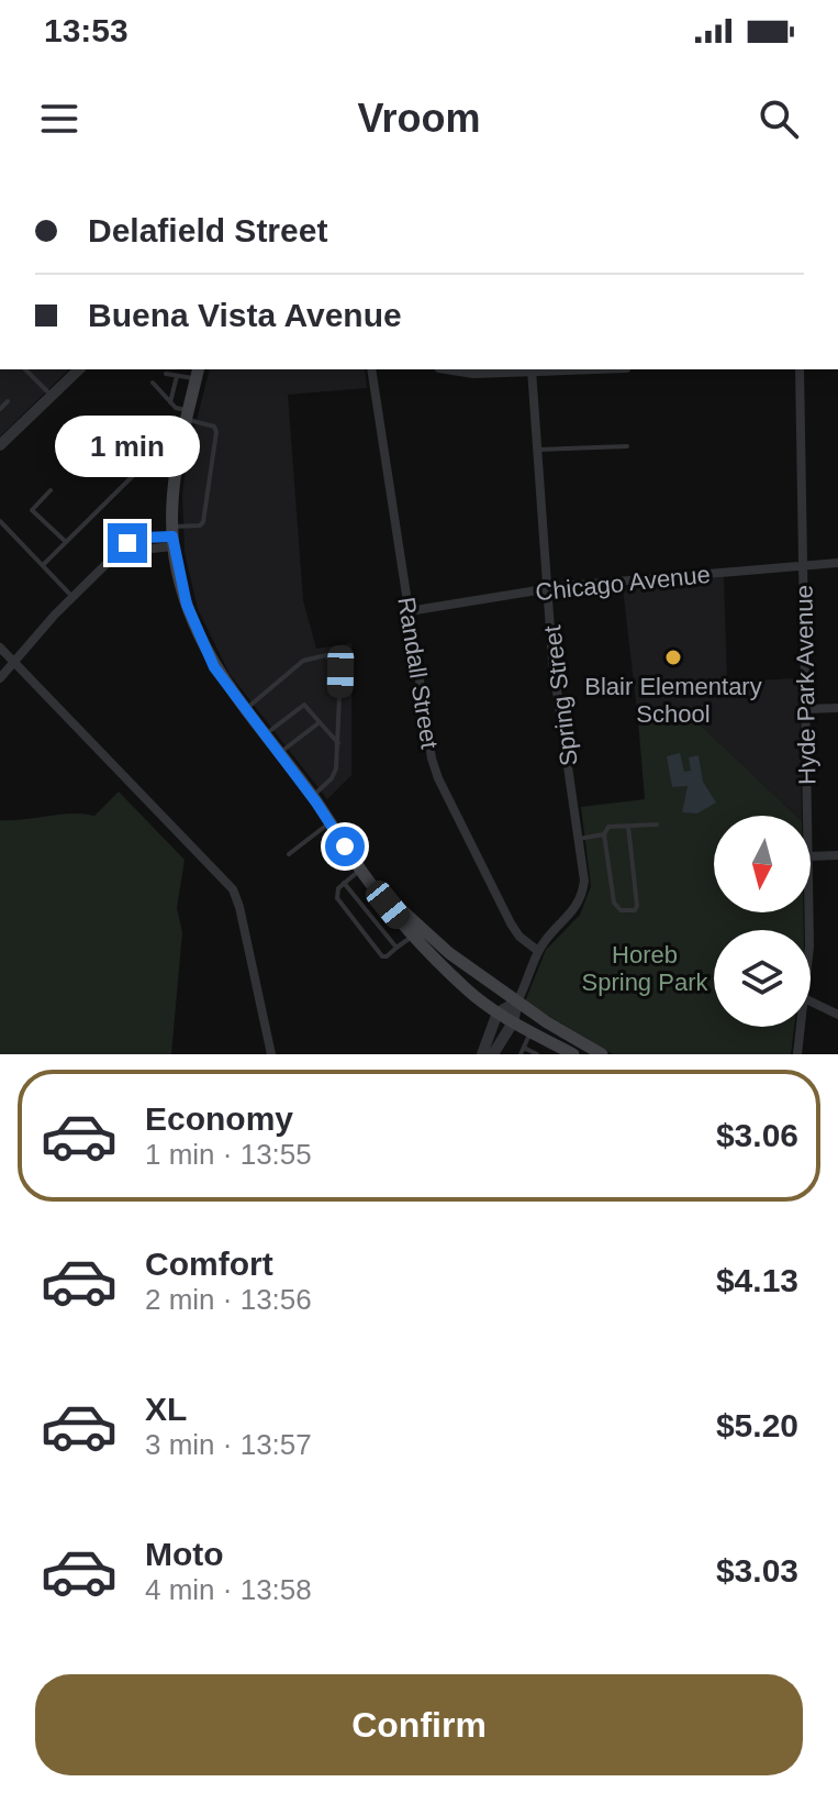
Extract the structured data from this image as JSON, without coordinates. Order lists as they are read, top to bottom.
{
  "streets": {
    "street": [
      "Chicago Avenue",
      "Randall Street",
      "Hyde Park Avenue",
      "Spring Street"
    ]
  },
  "crossings": [
    ["Chicago Avenue", "Randall Street"],
    ["Chicago Avenue", "Hyde Park Avenue"],
    ["Chicago Avenue", "Spring Street"],
    ["Randall Street", "Spring Street"]
  ],
  "parks": ["Horeb Spring Park"],
  "places": ["Blair Elementary School"],
  "north": "bottom",
  "page": {
    "status": "13:53",
    "header": "Vroom",
    "banner": ["Delafield Street", "Buena Vista Avenue"],
    "bubble": "1 min",
    "list": [
      {
        "name": "Economy",
        "note": "1 min · 13:55",
        "value": "$3.06"
      },
      {
        "name": "Comfort",
        "note": "2 min · 13:56",
        "value": "$4.13"
      },
      {
        "name": "XL",
        "note": "3 min · 13:57",
        "value": "$5.20"
      },
      {
        "name": "Moto",
        "note": "4 min · 13:58",
        "value": "$3.03"
      }
    ],
    "buttons": "Confirm"
  }
}
